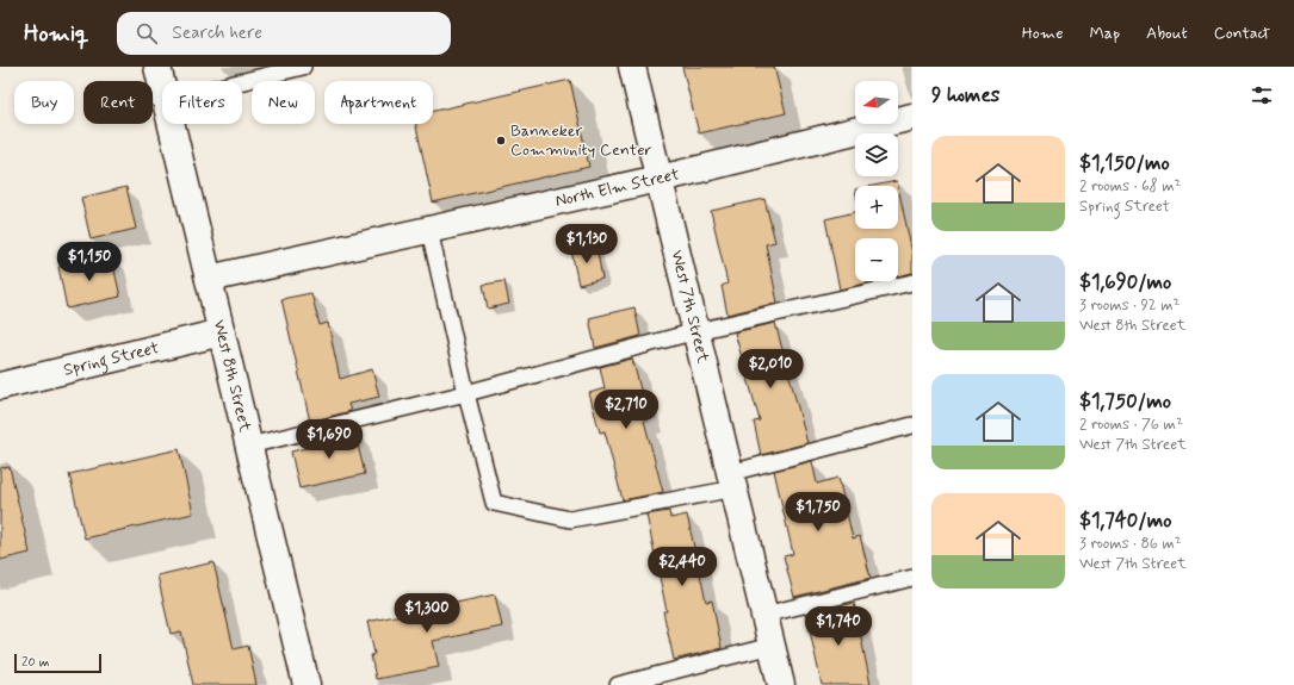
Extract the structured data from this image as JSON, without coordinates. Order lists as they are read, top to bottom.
{
  "streets": {
    "street": [
      "North Elm Street",
      "West 7th Street",
      "Spring Street",
      "West 8th Street"
    ]
  },
  "crossings": [
    ["North Elm Street", "West 7th Street"],
    ["North Elm Street", "West 8th Street"],
    ["Spring Street", "West 8th Street"]
  ],
  "places": ["Banneker Community Center"],
  "scale_bar": "20 m",
  "north": "left",
  "page": {
    "header": "Homiq",
    "search": "Search here",
    "nav": [
      "Home",
      "Map",
      "About",
      "Contact"
    ],
    "heading": "9 homes",
    "map_buttons": ["+", "−"],
    "chip": [
      "Buy",
      "Rent",
      "Filters",
      "New",
      "Apartment"
    ],
    "list": [
      {
        "name": "$1,150/mo",
        "note": "2 rooms · 68 m² · Spring Street"
      },
      {
        "name": "$1,690/mo",
        "note": "3 rooms · 92 m² · West 8th Street"
      },
      {
        "name": "$1,750/mo",
        "note": "2 rooms · 76 m² · West 7th Street"
      },
      {
        "name": "$1,740/mo",
        "note": "3 rooms · 86 m² · West 7th Street"
      }
    ],
    "price": [
      "$1,130",
      "$1,150",
      "$2,010",
      "$2,710",
      "$1,690",
      "$1,750",
      "$2,440",
      "$1,300",
      "$1,740"
    ],
    "scale": "20 m"
  }
}
